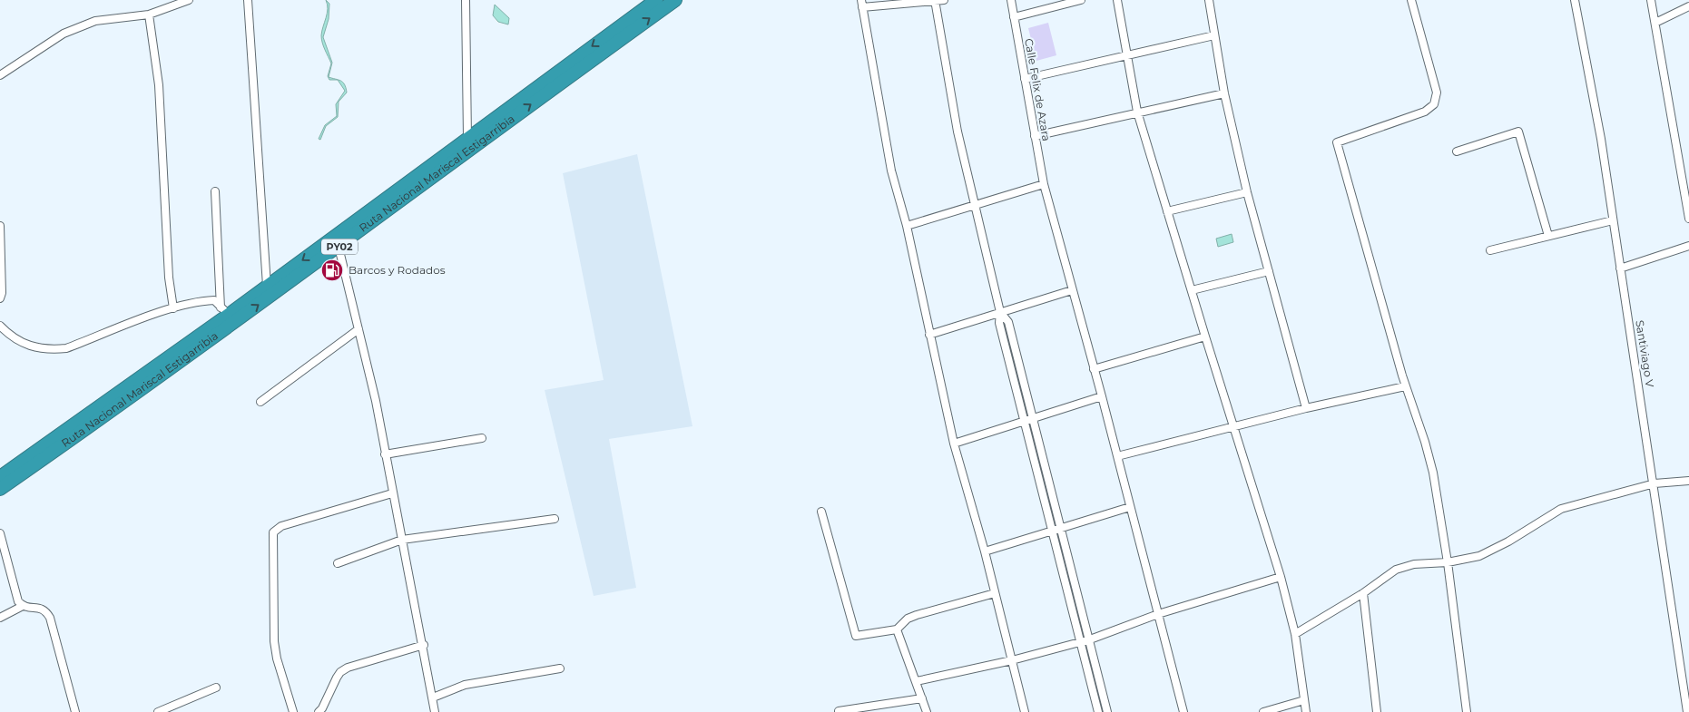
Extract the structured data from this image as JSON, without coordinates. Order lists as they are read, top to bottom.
{
  "streets": {
    "highway": ["Ruta Nacional Mariscal Estigarribia", "PY02"],
    "street": ["Calle Felix de Azara", "Santiviago V"]
  },
  "places": {
    "fuel station": ["Barcos y Rodados"]
  }
}
